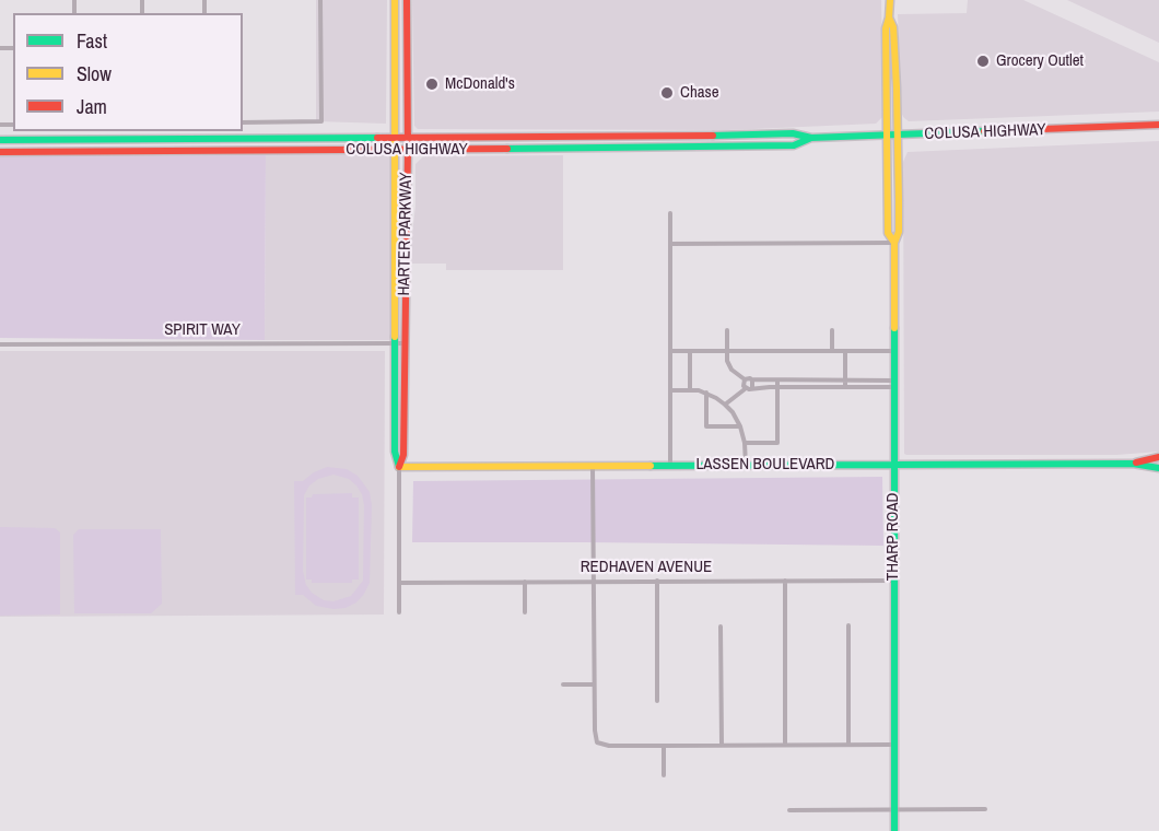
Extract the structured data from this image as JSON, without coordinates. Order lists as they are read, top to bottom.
{
  "streets": {
    "main road": [
      "COLUSA HIGHWAY",
      "HARTER PARKWAY",
      "LASSEN BOULEVARD",
      "THARP ROAD"
    ],
    "street": ["SPIRIT WAY", "REDHAVEN AVENUE"]
  },
  "crossings": [
    ["COLUSA HIGHWAY", "HARTER PARKWAY"],
    ["COLUSA HIGHWAY", "THARP ROAD"],
    ["HARTER PARKWAY", "SPIRIT WAY"],
    ["HARTER PARKWAY", "LASSEN BOULEVARD"],
    ["HARTER PARKWAY", "REDHAVEN AVENUE"],
    ["LASSEN BOULEVARD", "THARP ROAD"],
    ["THARP ROAD", "REDHAVEN AVENUE"]
  ],
  "places": ["Grocery Outlet", "McDonald's", "Chase"],
  "legend": ["Fast", "Slow", "Jam"]
}
